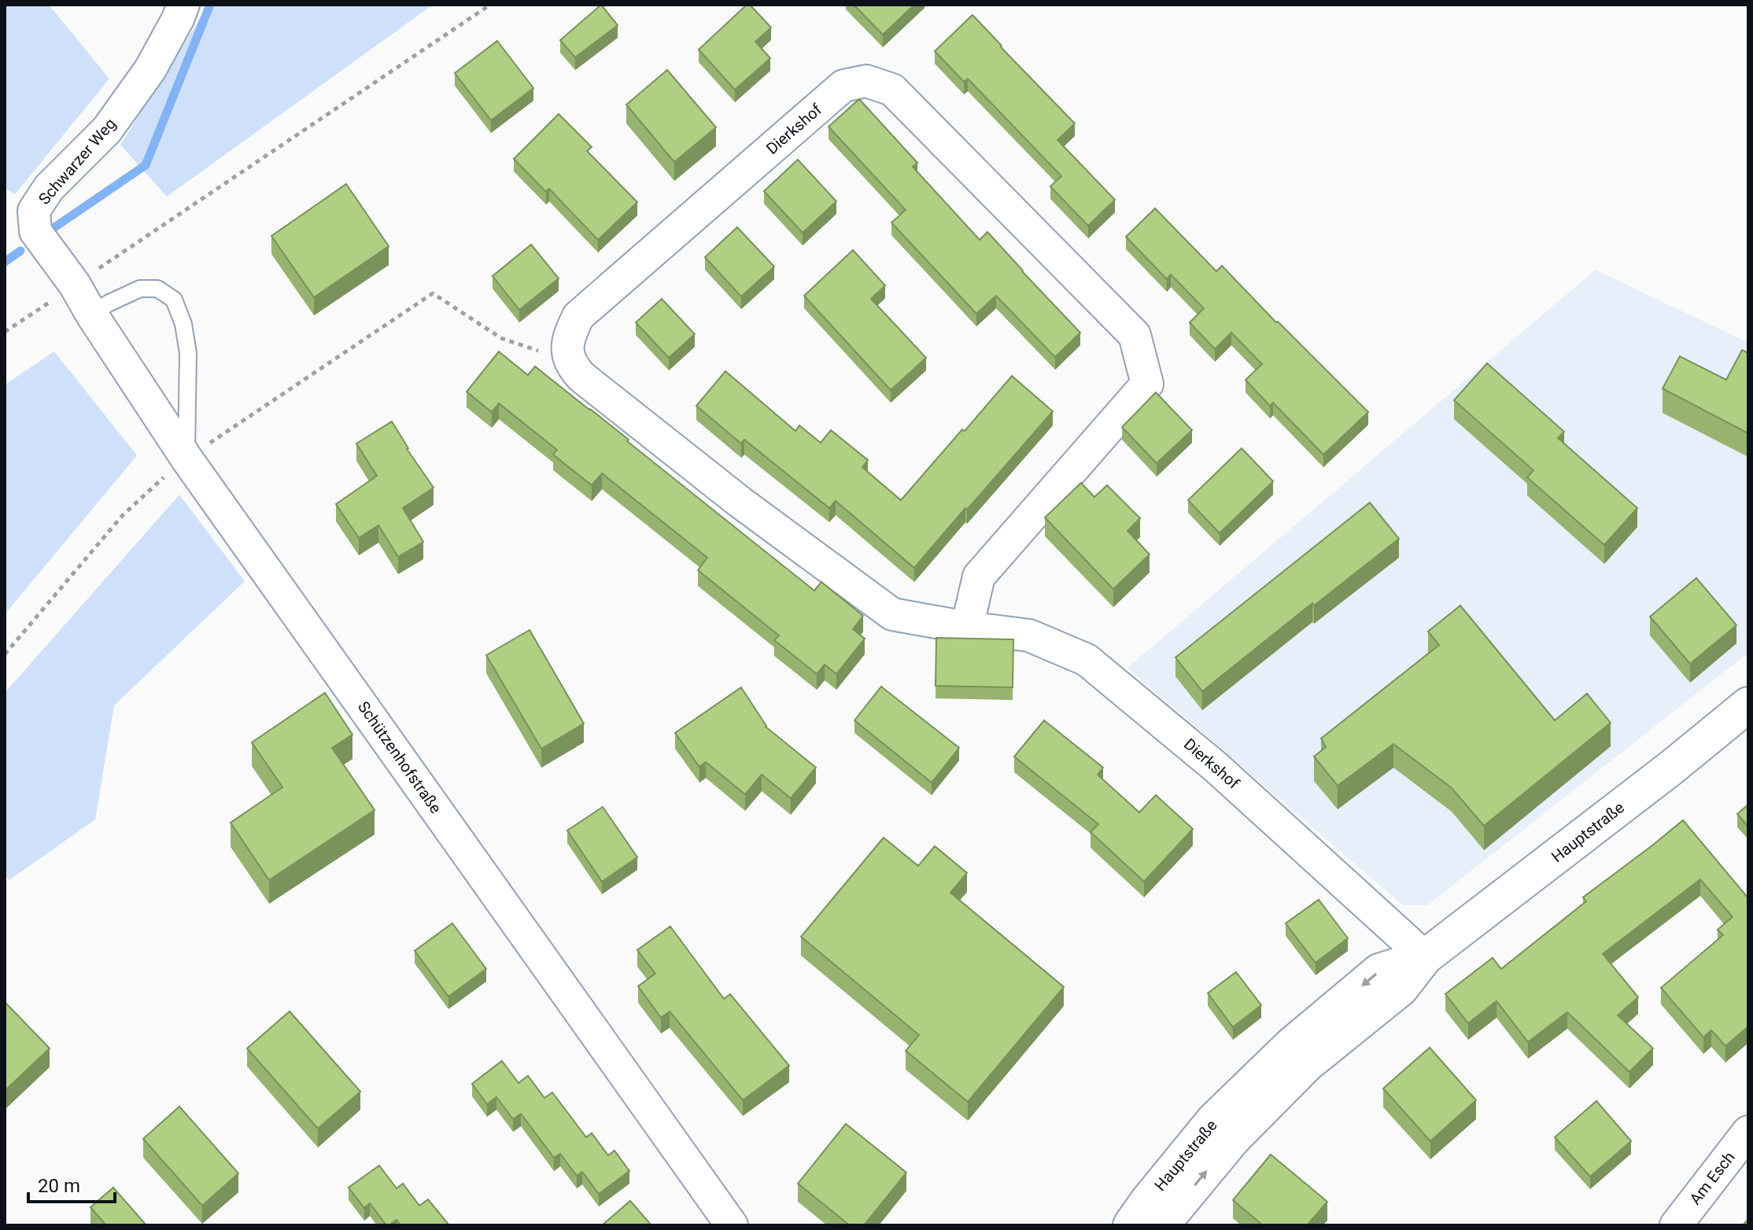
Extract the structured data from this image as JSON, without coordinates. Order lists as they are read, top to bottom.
{
  "streets": {
    "main road": ["Hauptstraße"],
    "street": [
      "Dierkshof",
      "Schwarzer Weg",
      "Schützenhofstraße",
      "Am Esch"
    ]
  },
  "crossings": [
    ["Dierkshof", "Hauptstraße"],
    ["Schwarzer Weg", "Schützenhofstraße"]
  ],
  "scale_bar": "20 m"
}
